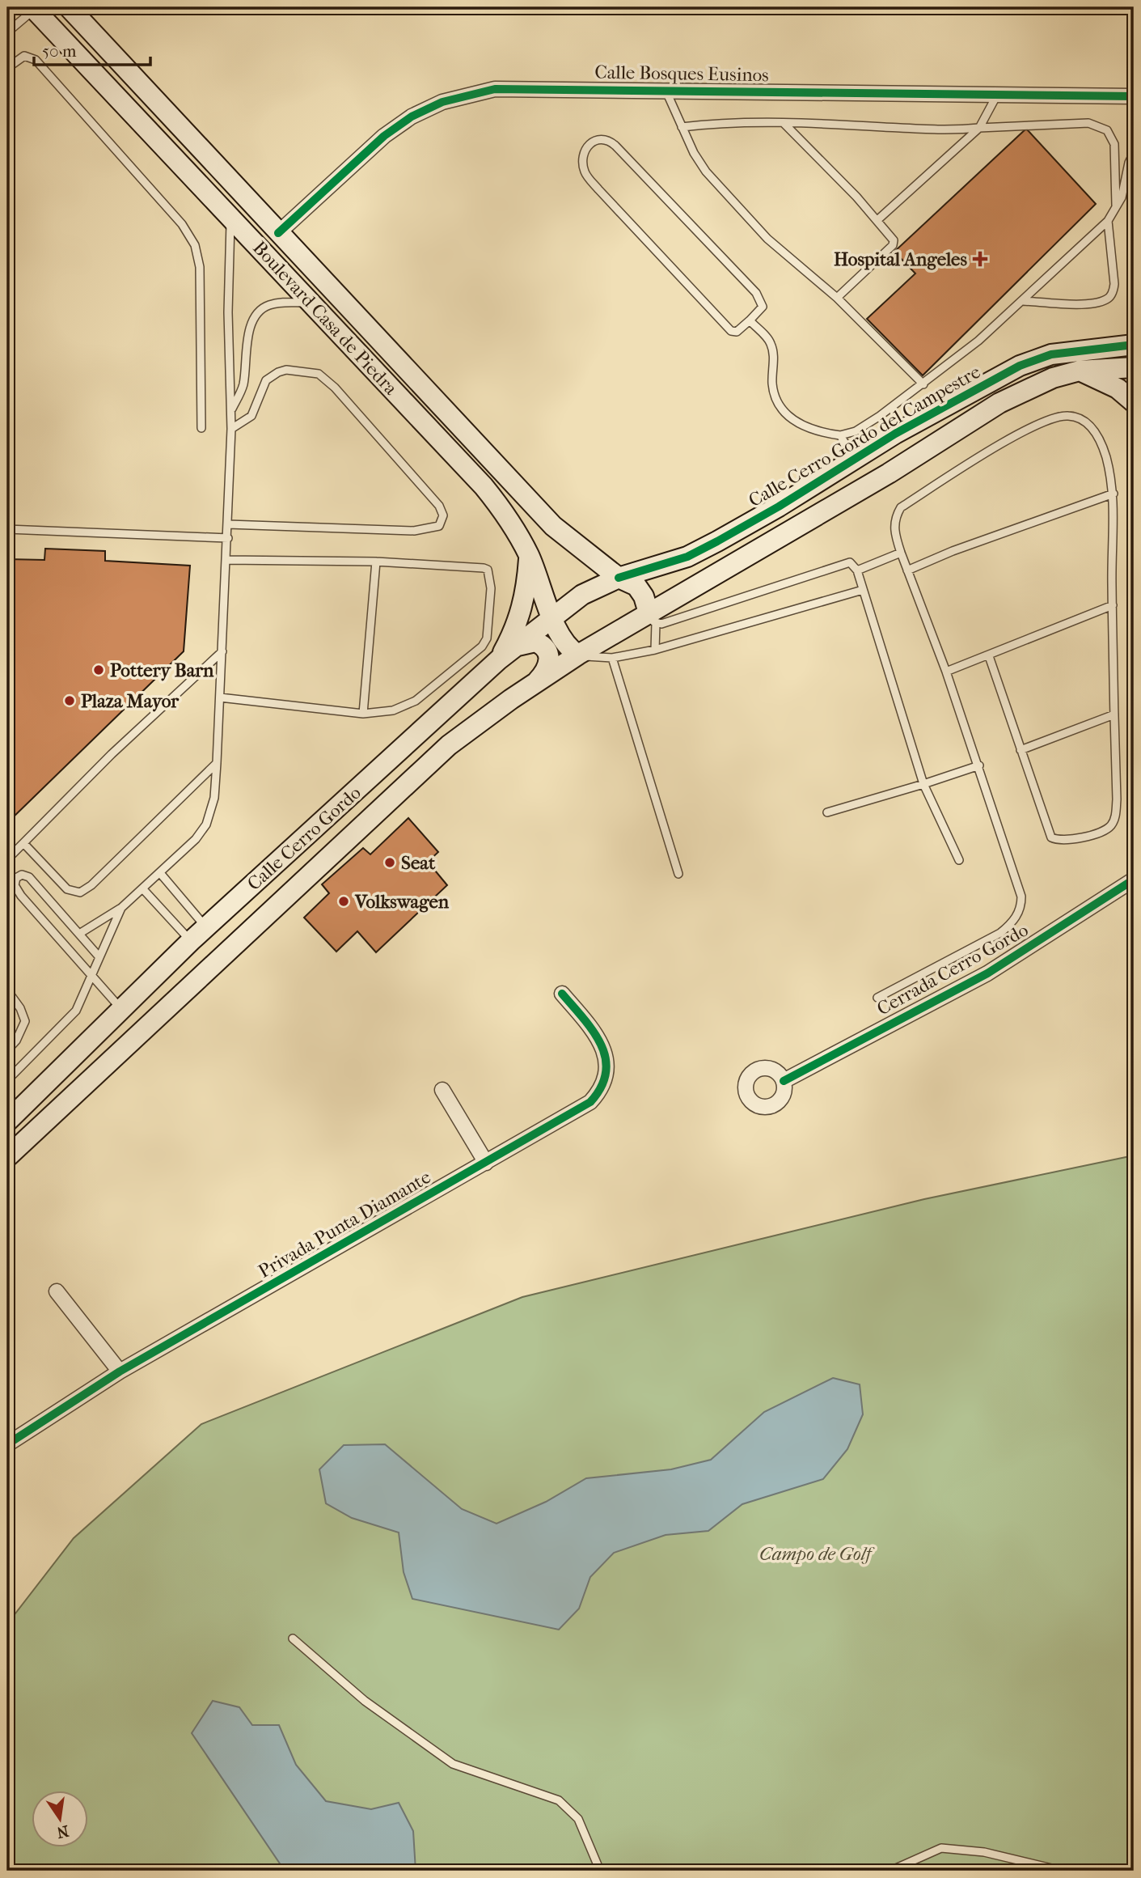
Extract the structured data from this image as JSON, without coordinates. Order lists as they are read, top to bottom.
{
  "streets": {
    "main road": ["Boulevard Casa de Piedra", "Calle Cerro Gordo del Campestre", "Calle Cerro Gordo"],
    "street": ["Calle Bosques Eusinos", "Cerrada Cerro Gordo", "Privada Punta Diamante"]
  },
  "crossings": [
    ["Calle Bosques Eusinos", "Boulevard Casa de Piedra"],
    ["Boulevard Casa de Piedra", "Calle Cerro Gordo del Campestre"],
    ["Boulevard Casa de Piedra", "Calle Cerro Gordo"],
    ["Calle Cerro Gordo del Campestre", "Calle Cerro Gordo"]
  ],
  "parks": ["Campo de Golf"],
  "places": {
    "health": ["Hospital Angeles"],
    "other": [
      "Pottery Barn",
      "Plaza Mayor",
      "Seat",
      "Volkswagen"
    ]
  },
  "scale_bar": "50 m",
  "north": "bottom"
}
